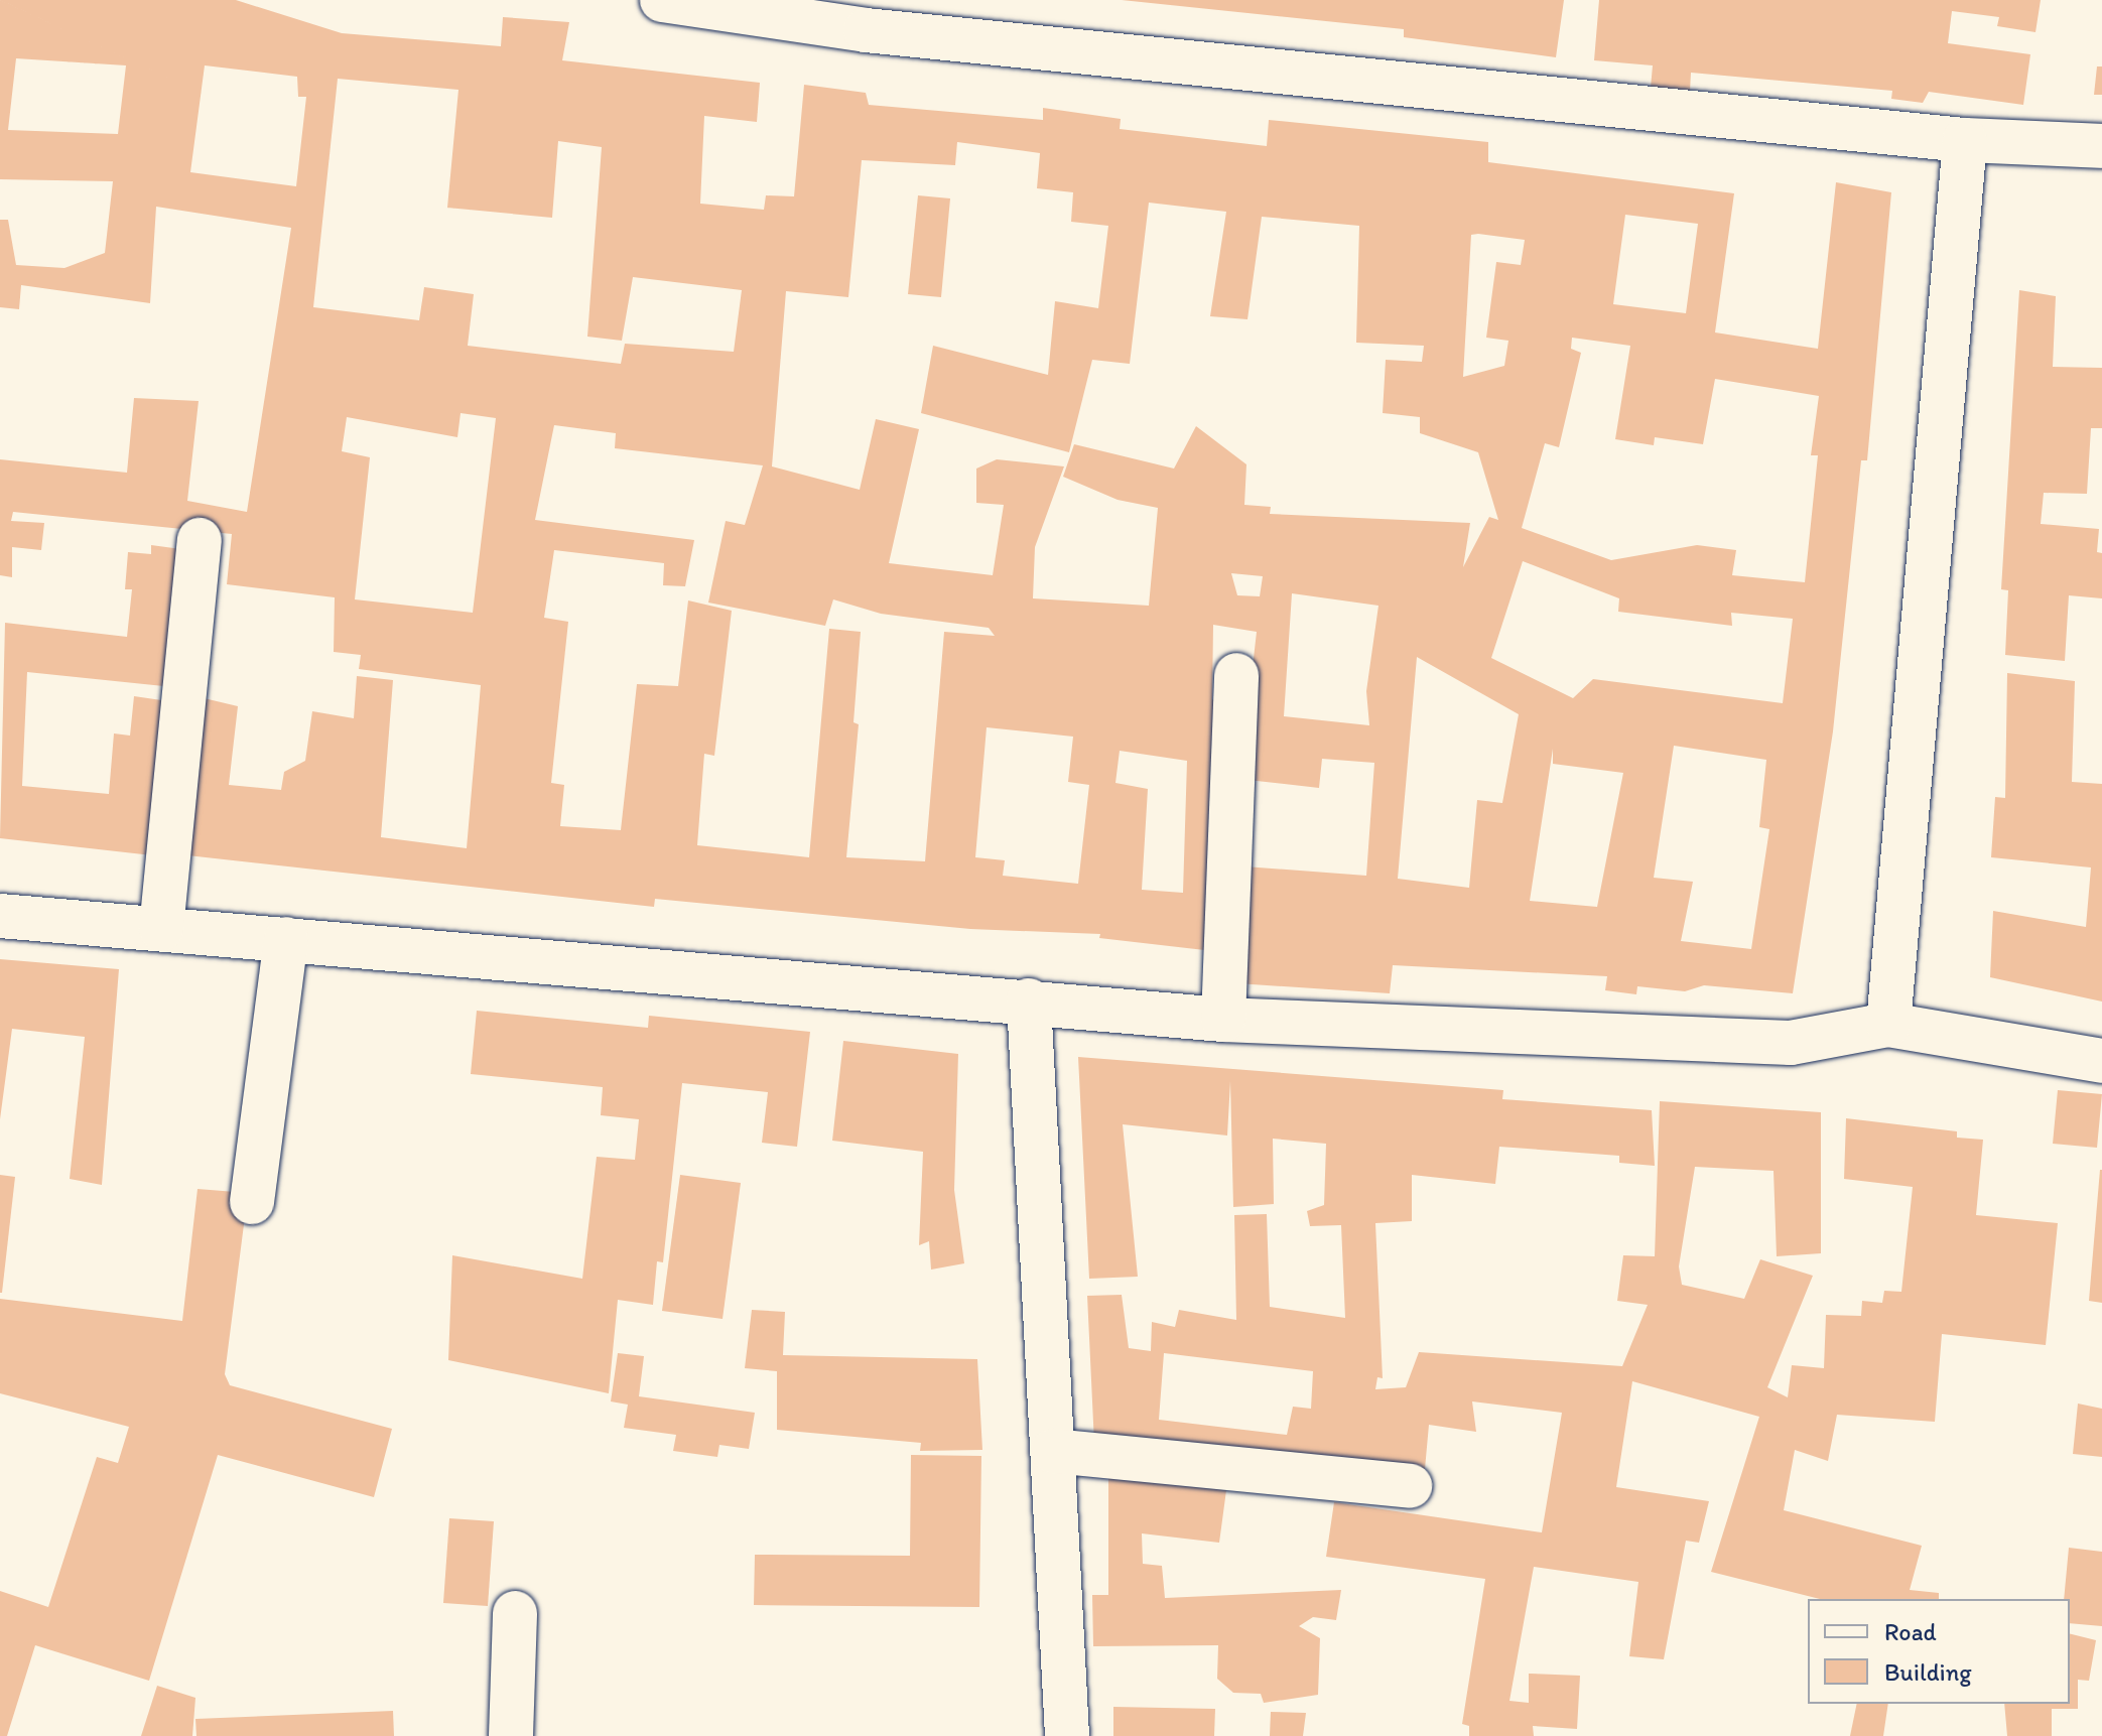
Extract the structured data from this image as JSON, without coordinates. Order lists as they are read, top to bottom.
{
  "legend": ["Road", "Building"]
}
